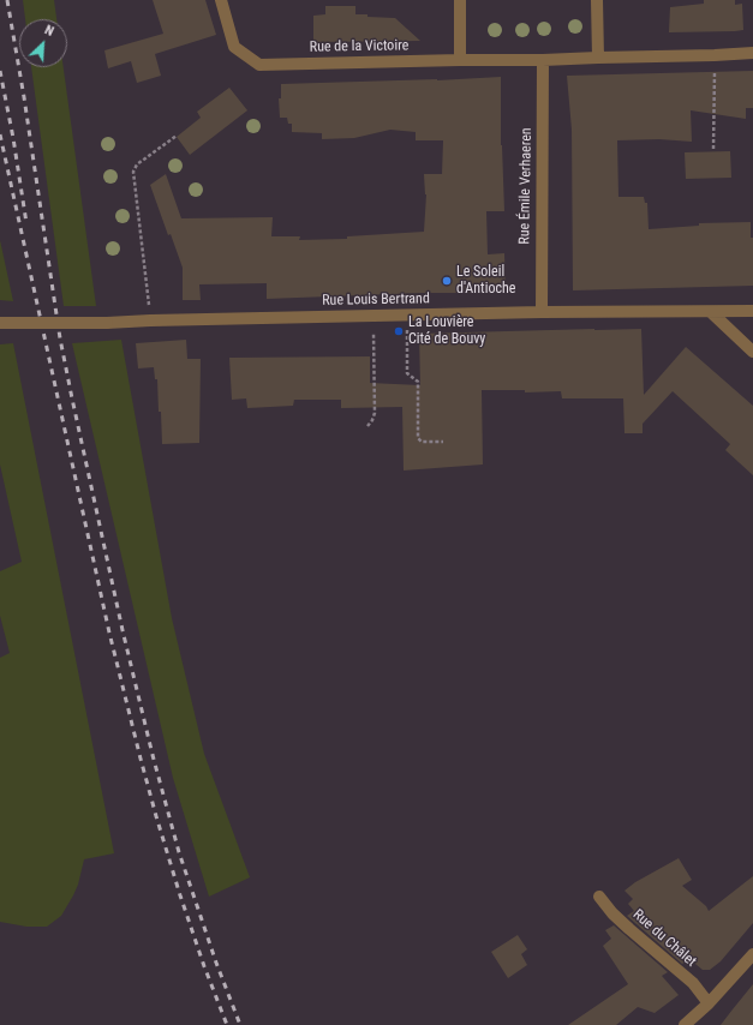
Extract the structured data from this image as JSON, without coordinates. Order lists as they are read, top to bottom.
{
  "streets": {
    "street": [
      "Rue de la Victoire",
      "Rue Émile Verhaeren",
      "Rue Louis Bertrand",
      "Rue du Châlet"
    ]
  },
  "crossings": [
    ["Rue de la Victoire", "Rue Émile Verhaeren"],
    ["Rue Émile Verhaeren", "Rue Louis Bertrand"]
  ],
  "places": ["Le Soleil d'Antioche", "La Louvière Cité de Bouvy"],
  "north": "top right"
}
